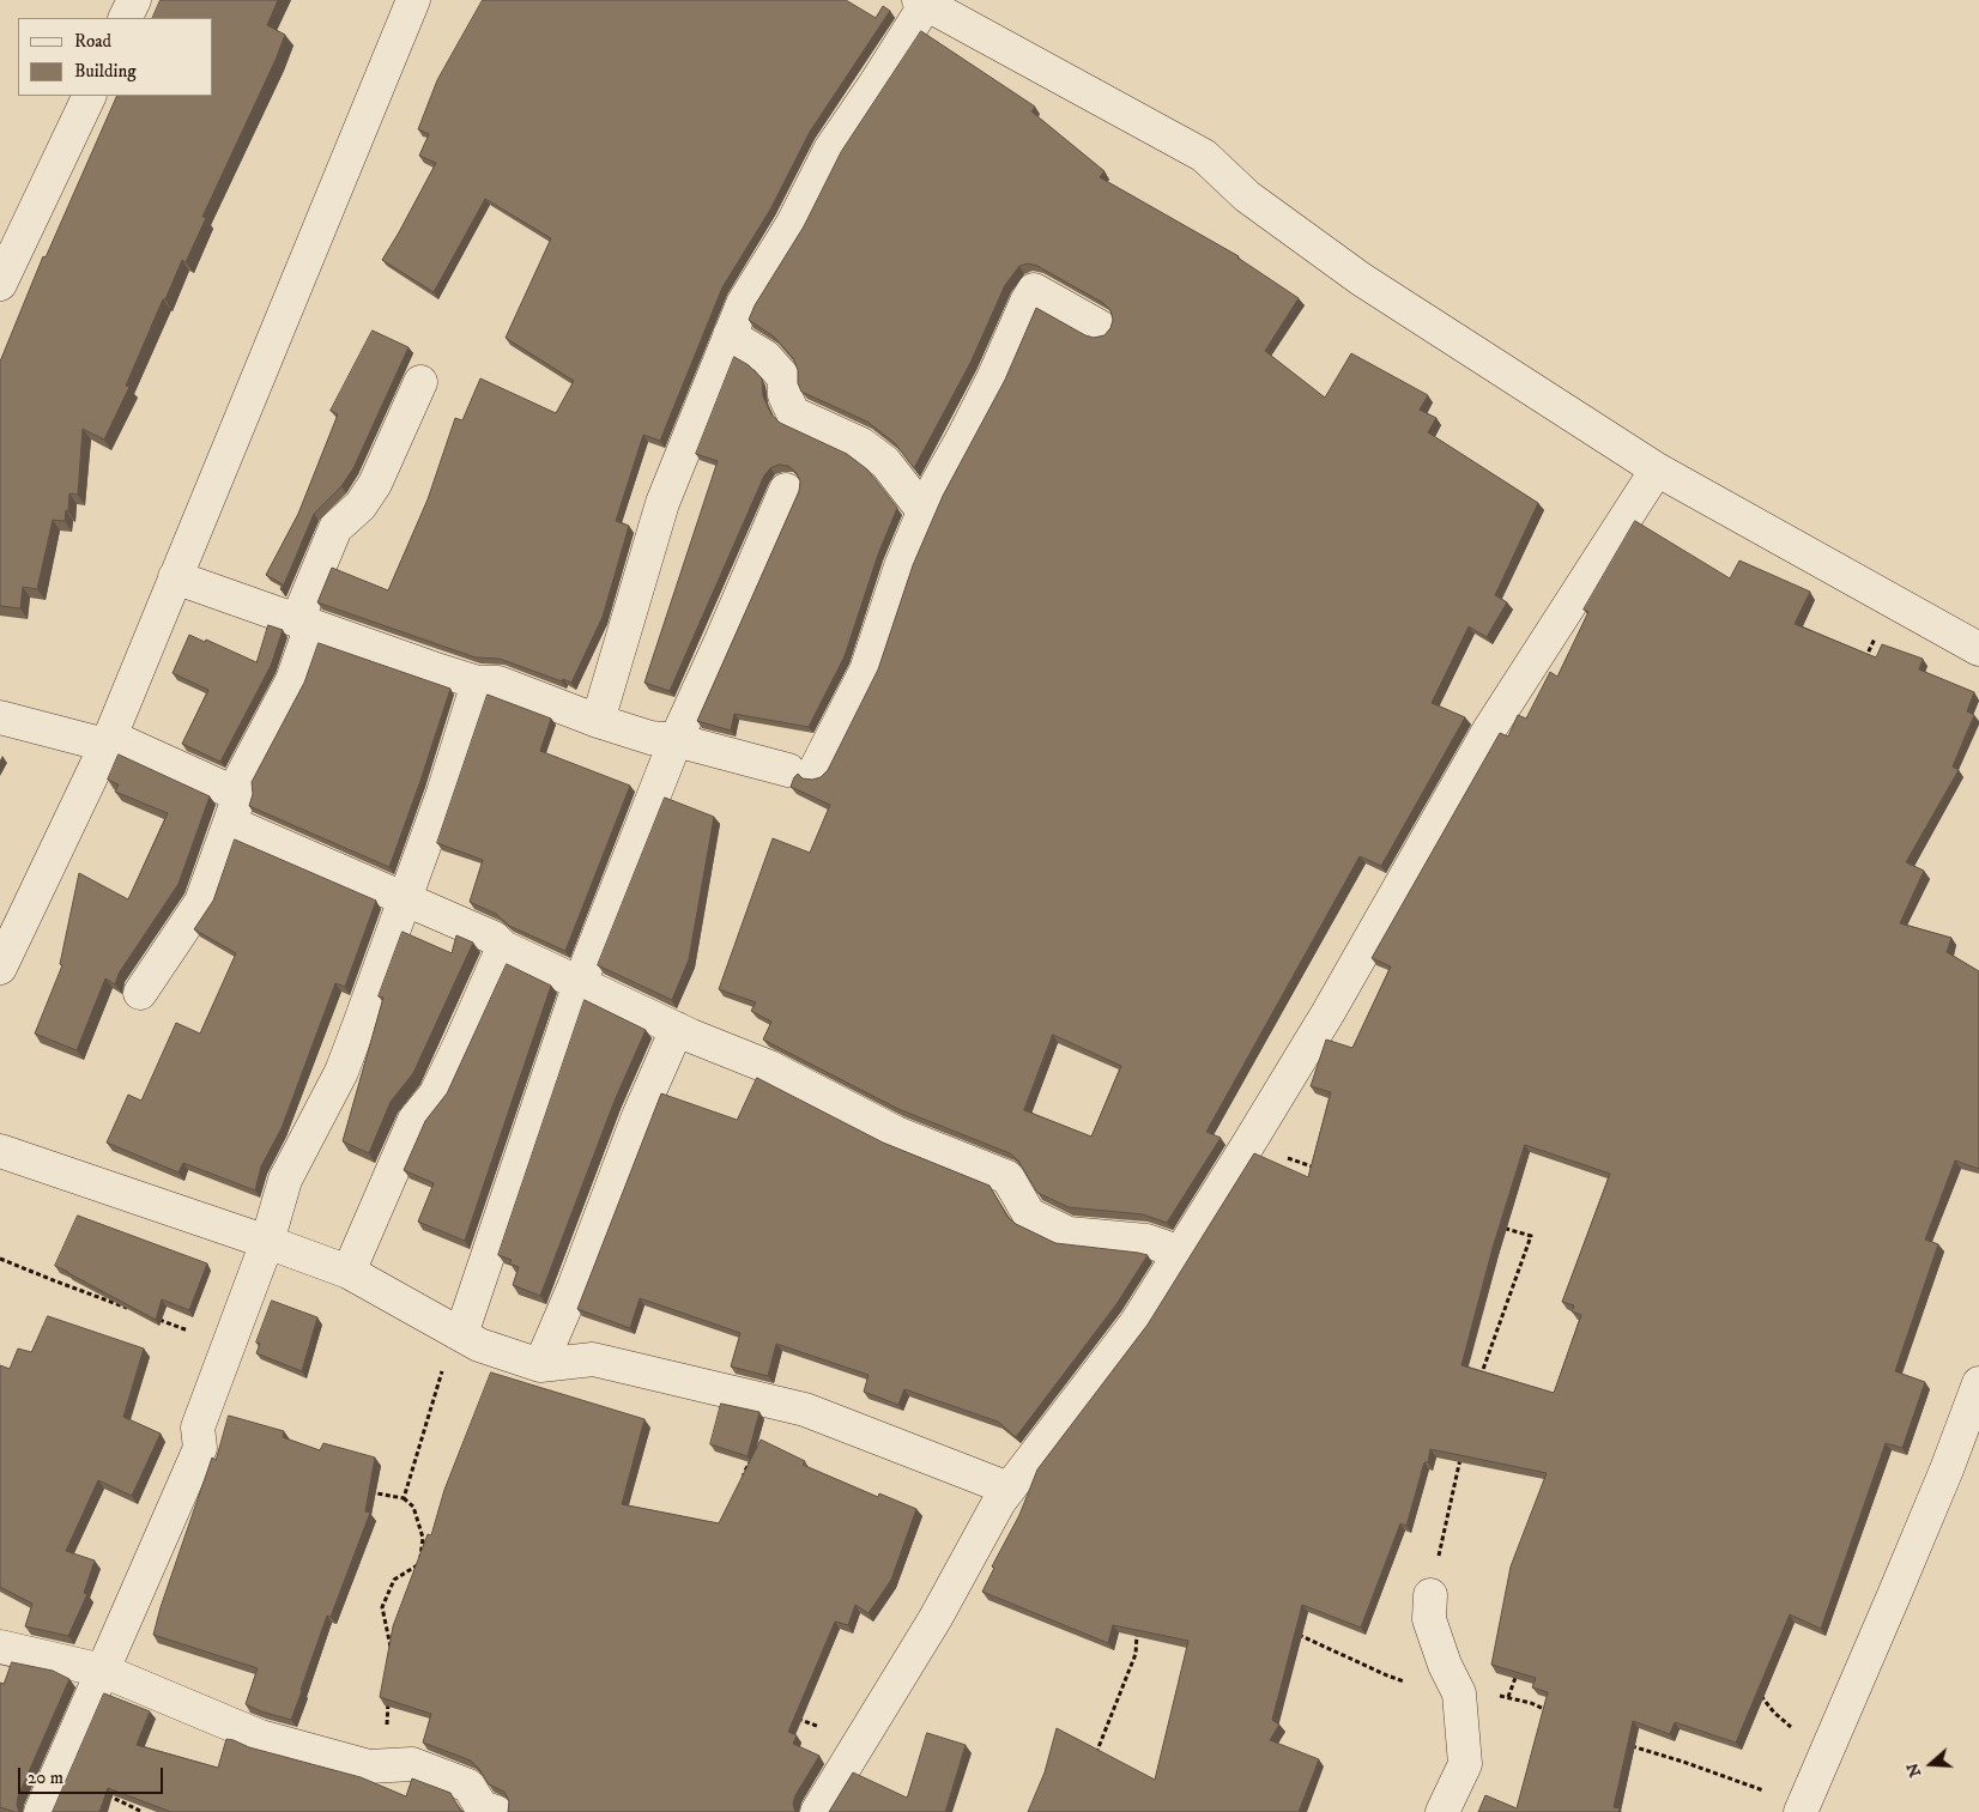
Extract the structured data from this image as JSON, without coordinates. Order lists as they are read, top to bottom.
{
  "legend": ["Road", "Building"],
  "scale_bar": "20 m",
  "north": "left"
}
